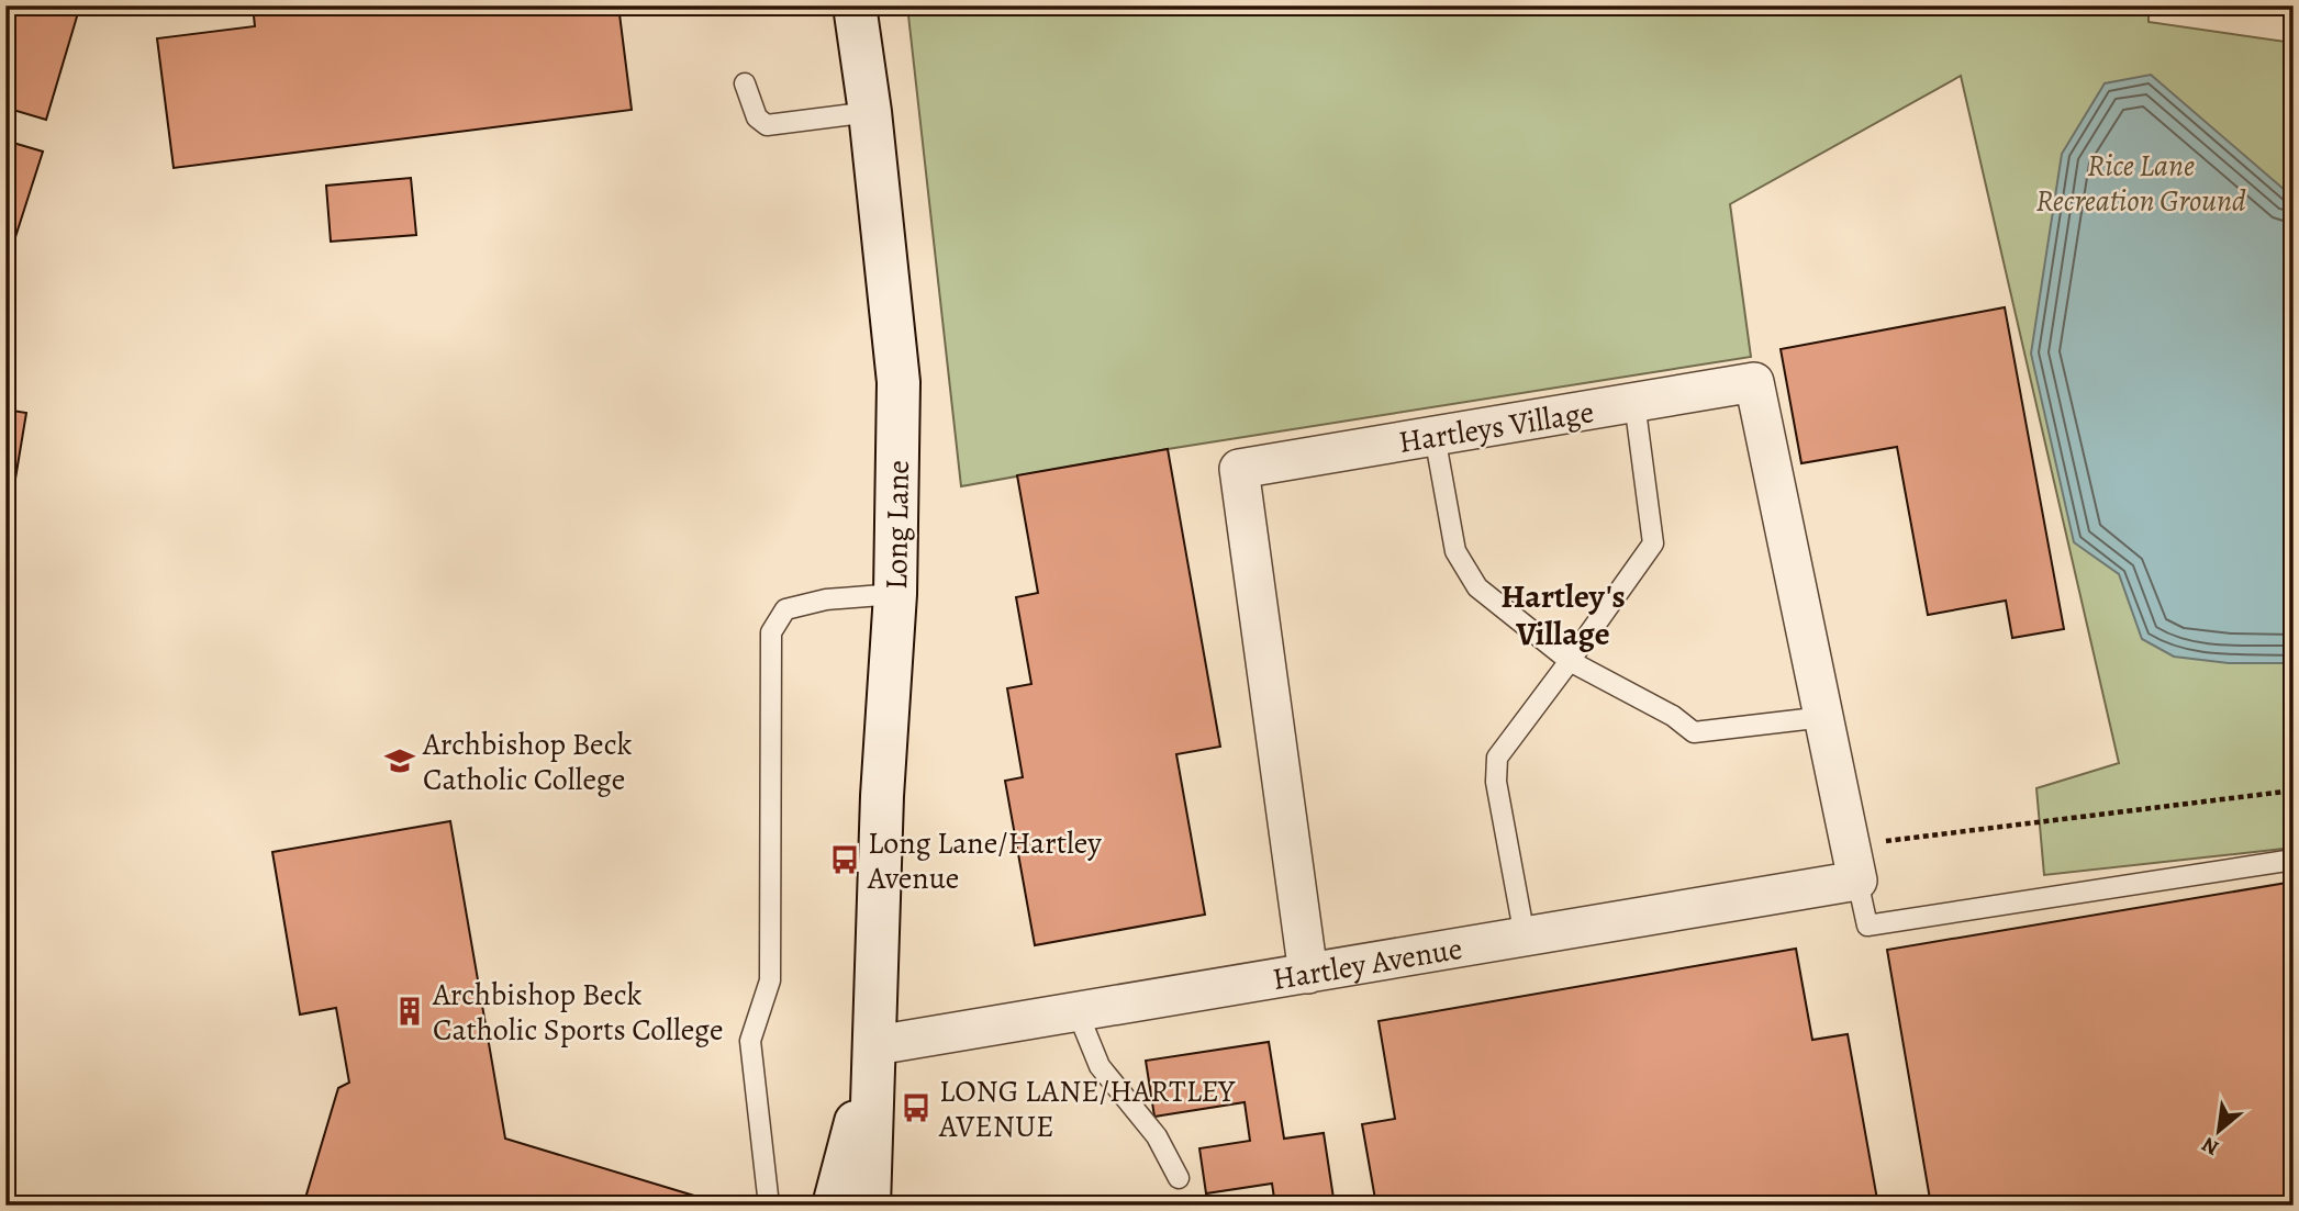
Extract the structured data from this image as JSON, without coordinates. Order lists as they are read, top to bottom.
{
  "streets": {
    "main road": ["Long Lane"],
    "street": ["Hartleys Village", "Hartley Avenue"]
  },
  "crossings": [
    ["Hartleys Village", "Hartley Avenue"],
    ["Long Lane", "Hartley Avenue"]
  ],
  "districts": ["Hartley's Village"],
  "parks": ["Rice Lane Recreation Ground"],
  "places": {
    "school or university": ["Archbishop Beck Catholic College"],
    "bus stop": ["Long Lane/Hartley Avenue", "LONG LANE/HARTLEY AVENUE"],
    "building": ["Archbishop Beck Catholic Sports College"]
  },
  "north": "bottom left"
}
